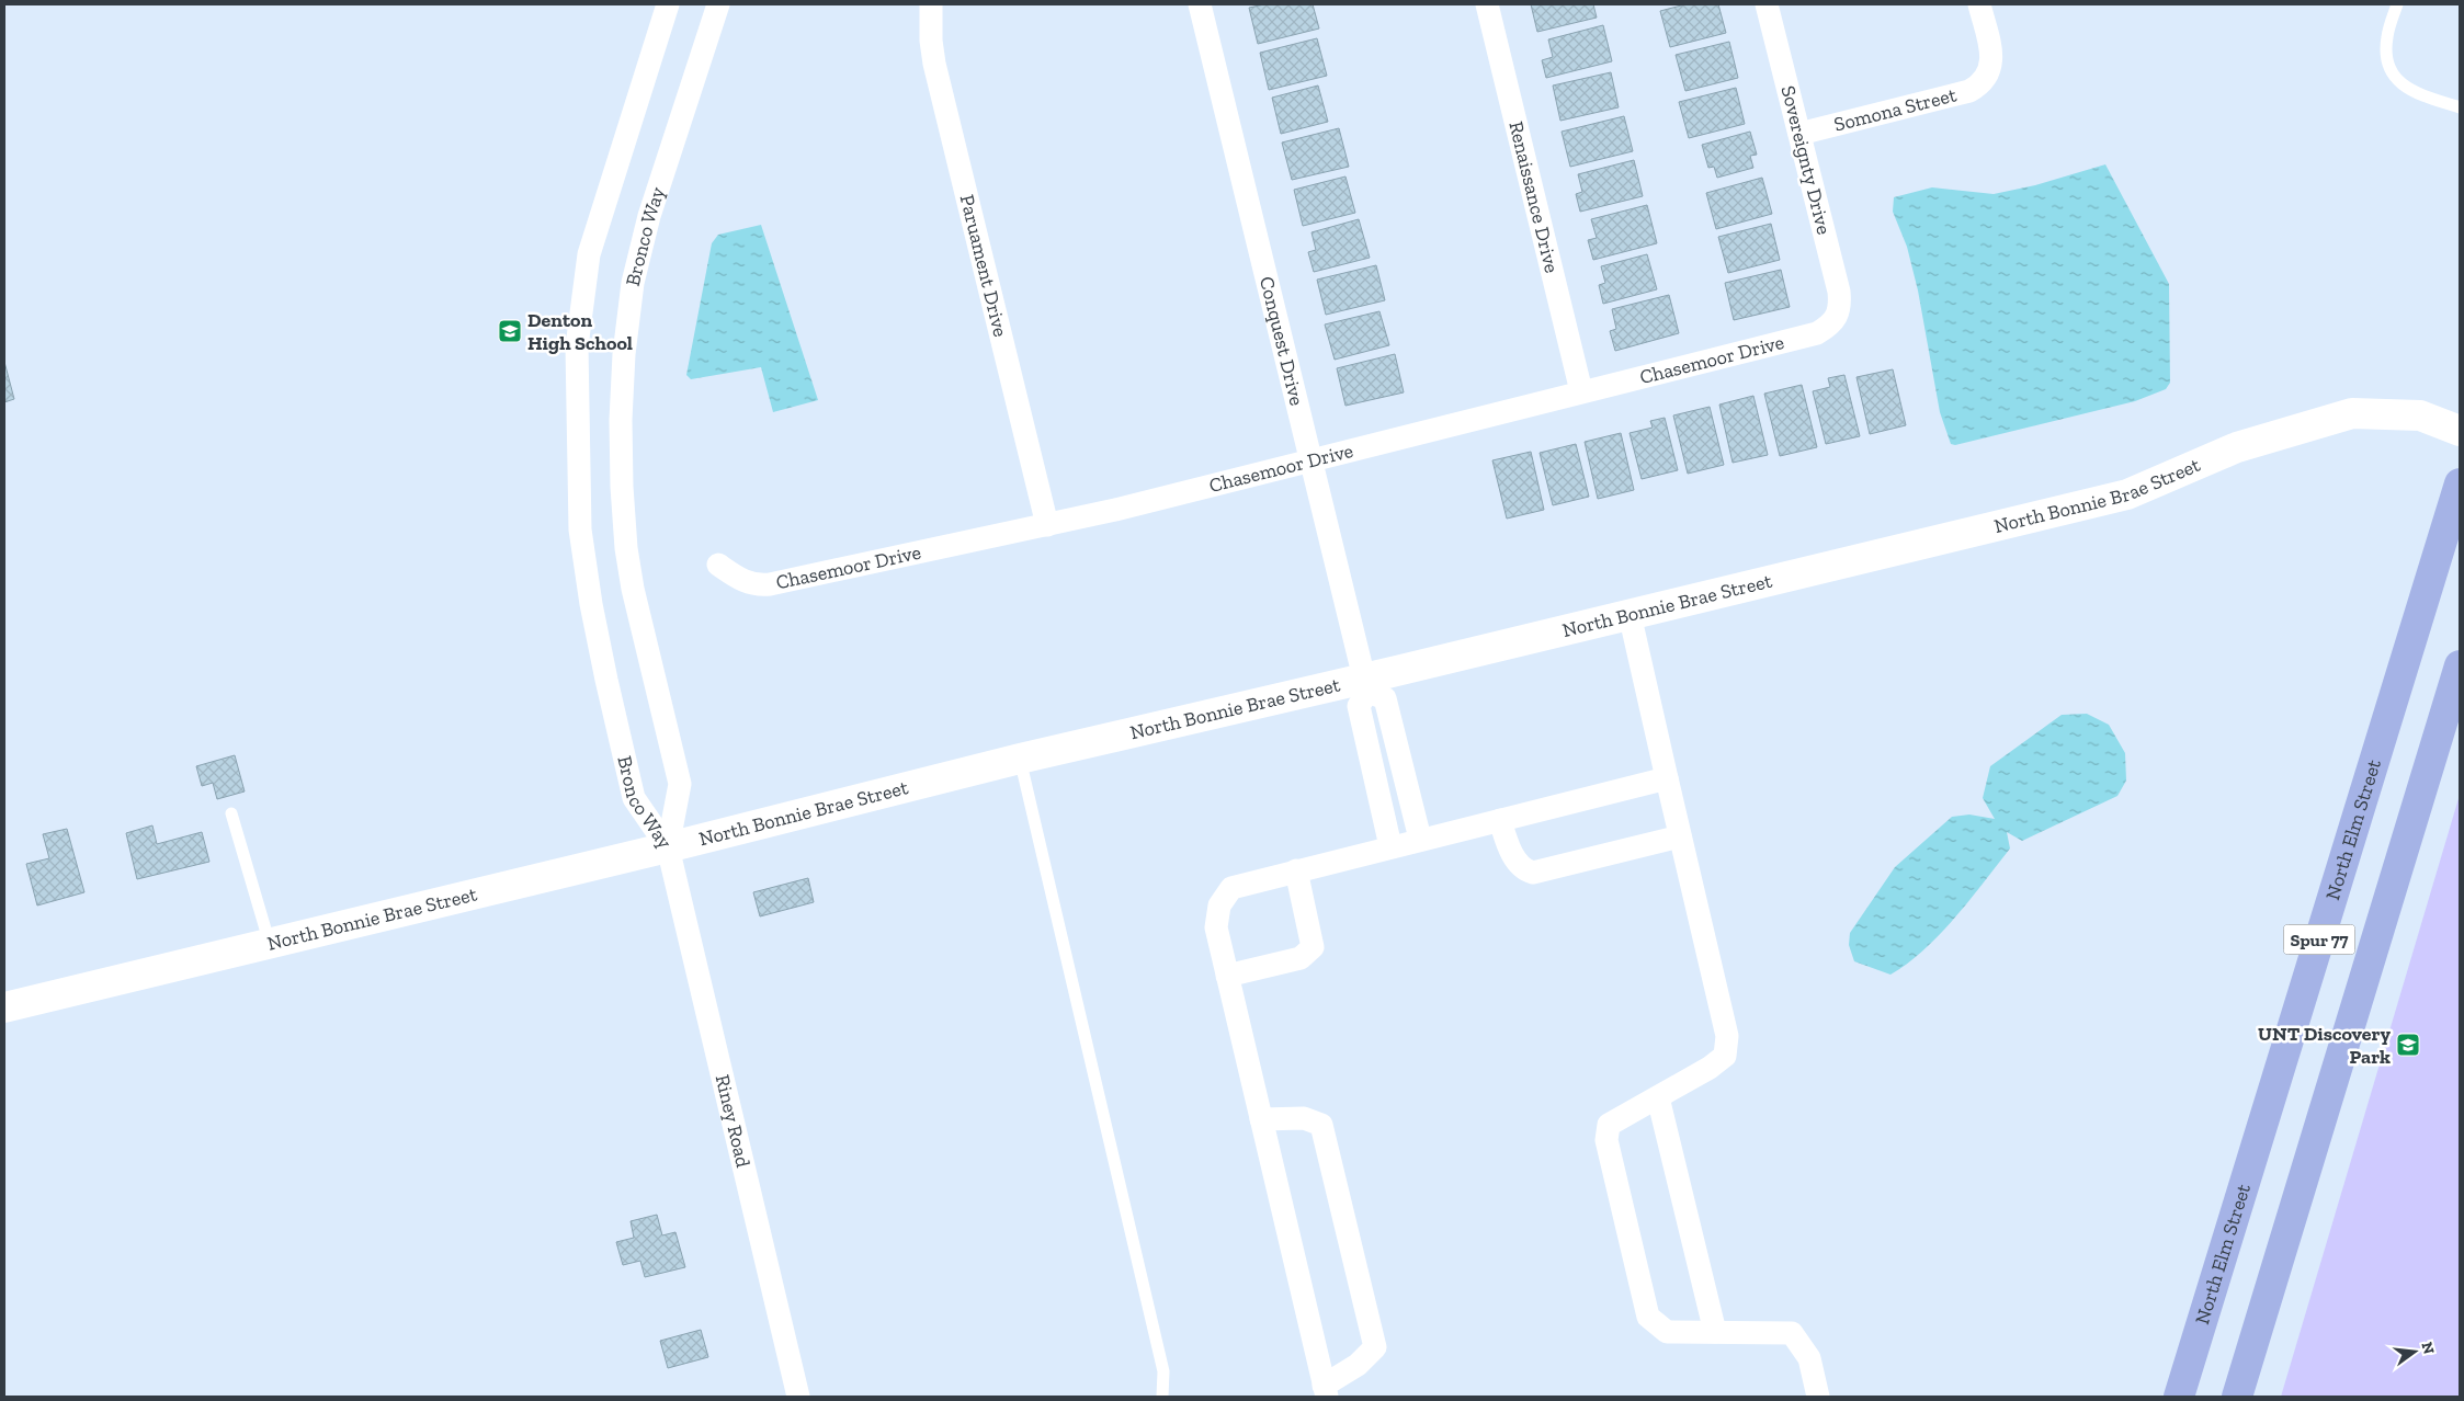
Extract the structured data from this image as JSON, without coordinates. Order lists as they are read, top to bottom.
{
  "streets": {
    "main road": ["North Bonnie Brae Street", "North Elm Street", "Spur 77"],
    "street": [
      "Somona Street",
      "Sovereignty Drive",
      "Renaissance Drive",
      "Bronco Way",
      "Paruament Drive",
      "Conquest Drive",
      "Chasemoor Drive",
      "Riney Road"
    ]
  },
  "crossings": [
    ["Somona Street", "Sovereignty Drive"],
    ["Sovereignty Drive", "Chasemoor Drive"],
    ["Renaissance Drive", "Chasemoor Drive"],
    ["Bronco Way", "North Bonnie Brae Street"],
    ["Bronco Way", "Riney Road"],
    ["Paruament Drive", "Chasemoor Drive"],
    ["Conquest Drive", "Chasemoor Drive"],
    ["Conquest Drive", "North Bonnie Brae Street"],
    ["North Bonnie Brae Street", "Riney Road"]
  ],
  "places": {
    "school or university": ["Denton High School", "UNT Discovery Park"]
  },
  "north": "right"
}
